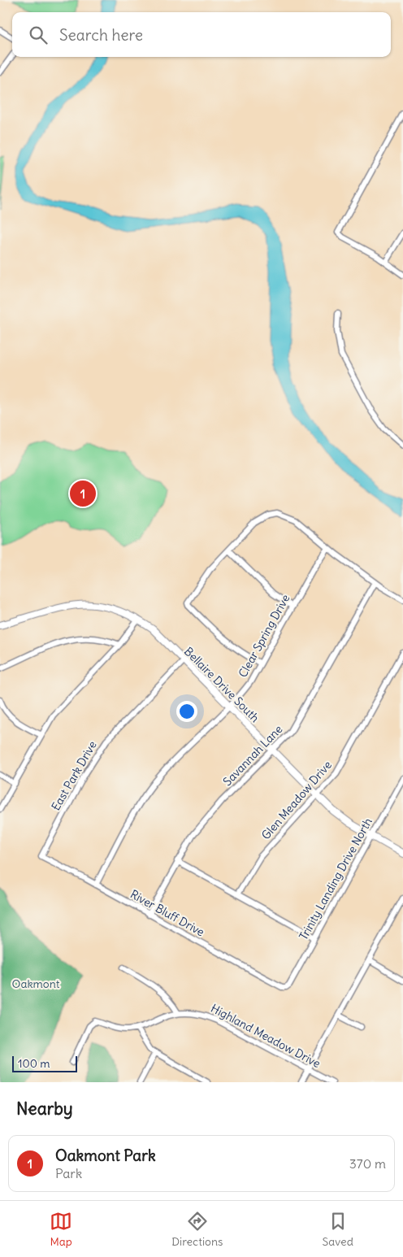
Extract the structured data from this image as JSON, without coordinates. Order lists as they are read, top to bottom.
{
  "streets": {
    "street": [
      "Clear Spring Drive",
      "Bellaire Drive South",
      "Savannah Lane",
      "East Park Drive",
      "Glen Meadow Drive",
      "Trinity Landing Drive North",
      "River Bluff Drive",
      "Highland Meadow Drive"
    ]
  },
  "crossings": [
    ["Clear Spring Drive", "Bellaire Drive South"],
    ["Clear Spring Drive", "River Bluff Drive"],
    ["Bellaire Drive South", "Savannah Lane"],
    ["Bellaire Drive South", "East Park Drive"],
    ["Bellaire Drive South", "Glen Meadow Drive"],
    ["Bellaire Drive South", "Trinity Landing Drive North"],
    ["Savannah Lane", "River Bluff Drive"],
    ["East Park Drive", "River Bluff Drive"],
    ["Trinity Landing Drive North", "River Bluff Drive"]
  ],
  "parks": ["Oakmont"],
  "scale_bar": "100 m",
  "page": {
    "search": "Search here",
    "pins": "1",
    "scale": "100 m",
    "heading": "Nearby",
    "list": [
      {
        "mark": "1",
        "name": "Oakmont Park",
        "note": "Park",
        "value": "370 m"
      }
    ],
    "nav": ["Map", "Directions", "Saved"]
  }
}
